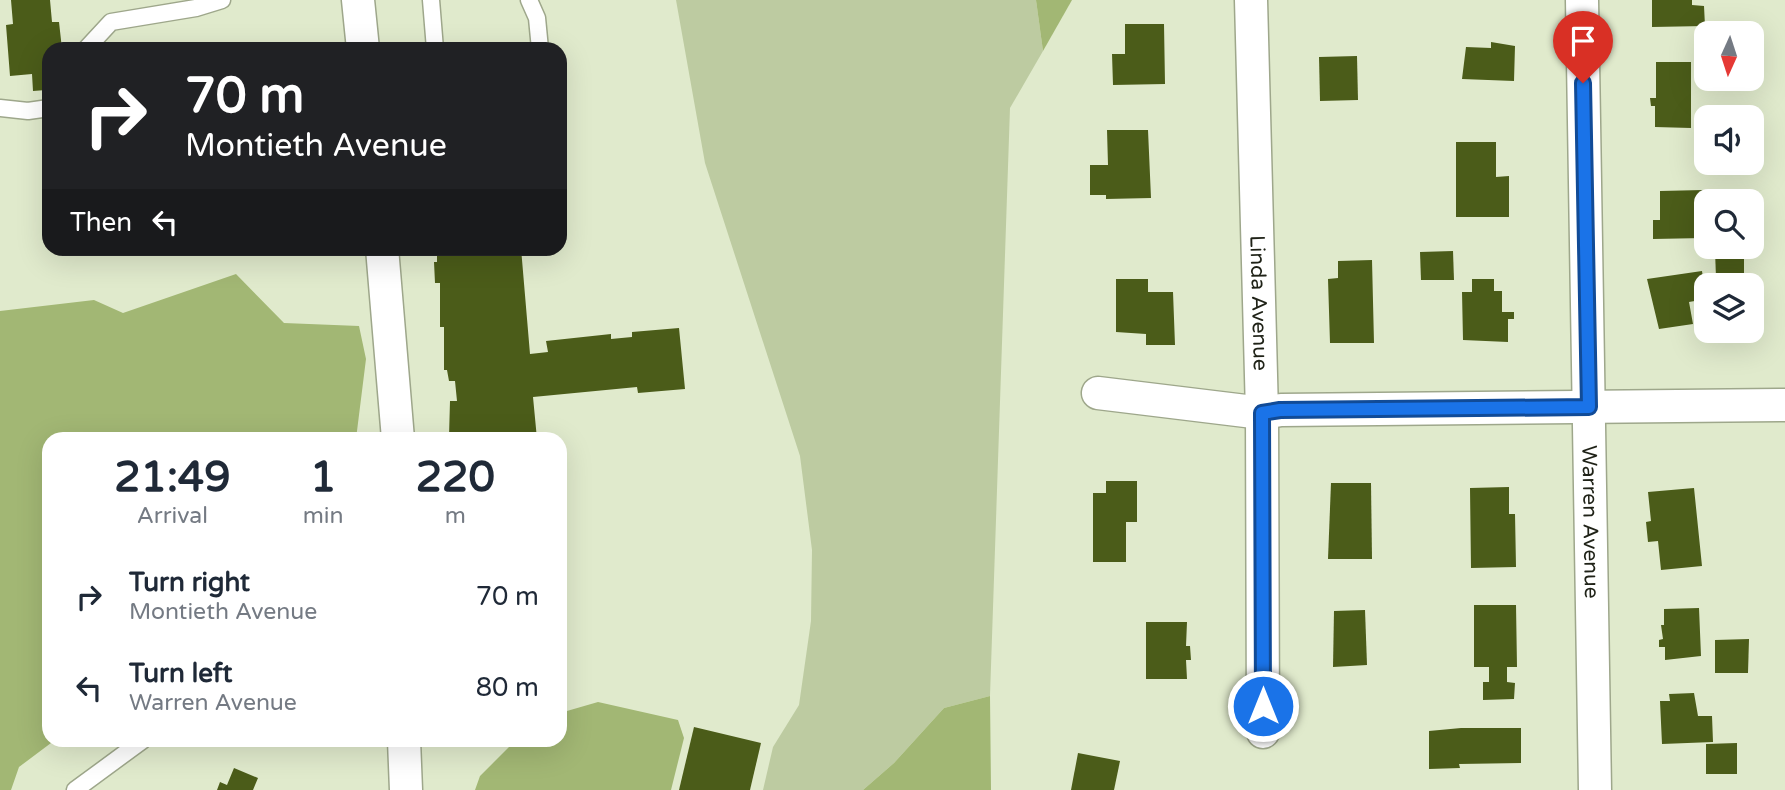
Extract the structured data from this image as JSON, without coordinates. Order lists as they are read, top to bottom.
{
  "streets": {
    "street": ["Linda Avenue", "Warren Avenue"]
  },
  "north": "bottom",
  "page": {
    "turn": ["70 m", "Montieth Avenue"],
    "then": "Then",
    "eta": [
      "21:49",
      "Arrival",
      "1",
      "min",
      "220",
      "m"
    ],
    "list": [
      {
        "name": "Turn right",
        "note": "Montieth Avenue",
        "value": "70 m"
      },
      {
        "name": "Turn left",
        "note": "Warren Avenue",
        "value": "80 m"
      }
    ]
  }
}
